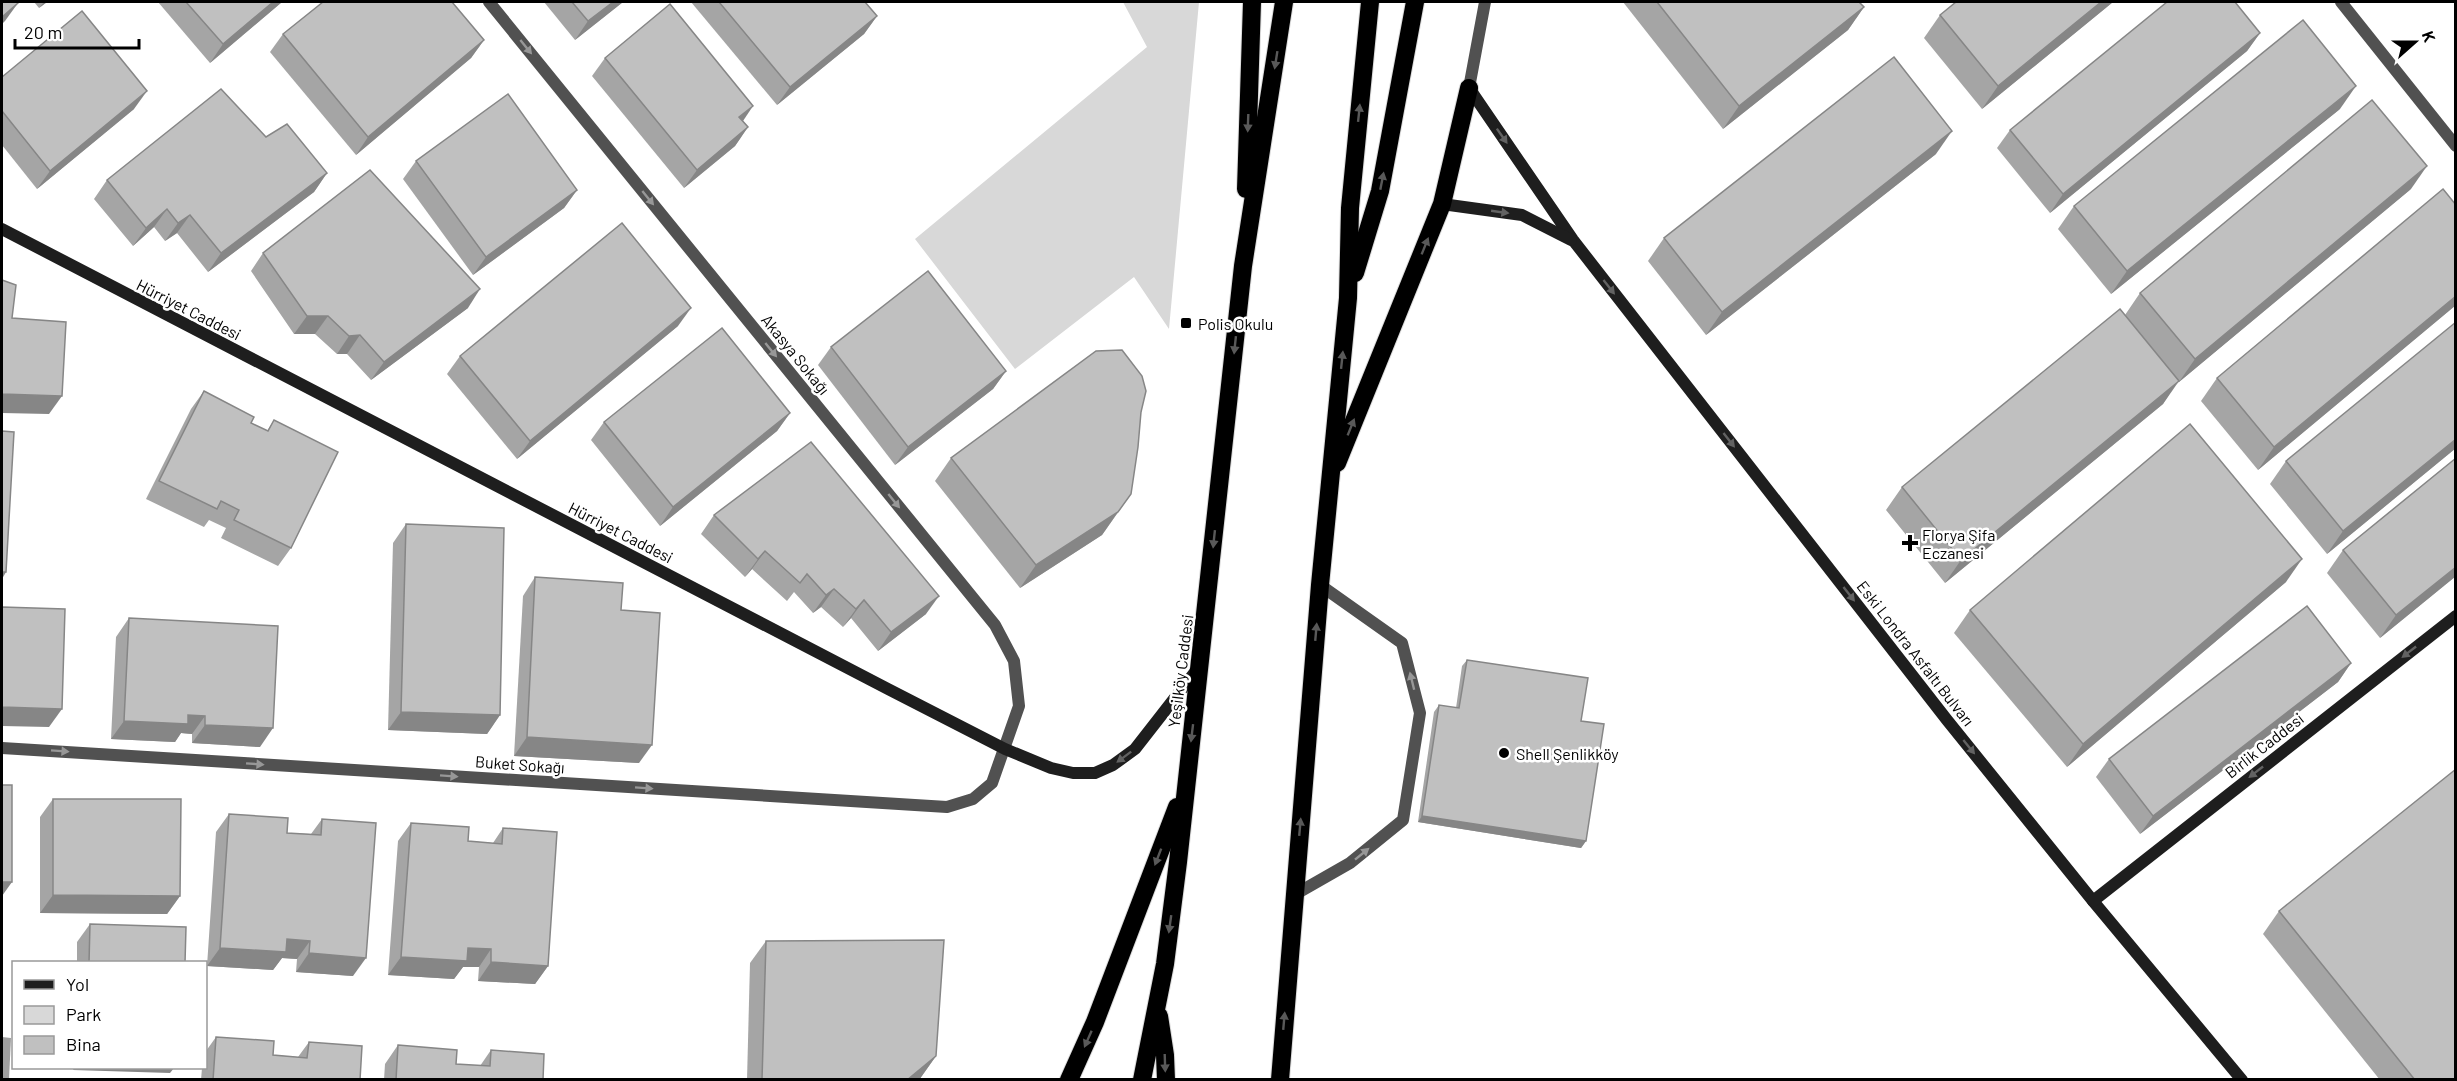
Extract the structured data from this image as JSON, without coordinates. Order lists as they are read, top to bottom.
{
  "streets": {
    "highway": ["Yeşilköy Caddesi"],
    "street": [
      "Hürriyet Caddesi",
      "Akasya Sokağı",
      "Eski Londra Asfaltı Bulvarı",
      "Birlik Caddesi",
      "Buket Sokağı"
    ]
  },
  "crossings": [
    ["Hürriyet Caddesi", "Akasya Sokağı"],
    ["Hürriyet Caddesi", "Yeşilköy Caddesi"],
    ["Hürriyet Caddesi", "Buket Sokağı"],
    ["Akasya Sokağı", "Buket Sokağı"],
    ["Eski Londra Asfaltı Bulvarı", "Birlik Caddesi"]
  ],
  "one_way": [
    "Akasya Sokağı",
    "Eski Londra Asfaltı Bulvarı",
    "Birlik Caddesi",
    "Buket Sokağı"
  ],
  "places": {
    "transit": ["Polis Okulu"],
    "health": ["Florya Şifa Eczanesi"],
    "other": ["Shell Şenlikköy"]
  },
  "legend": ["Yol", "Park", "Bina"],
  "scale_bar": "20 m",
  "north": "right"
}
